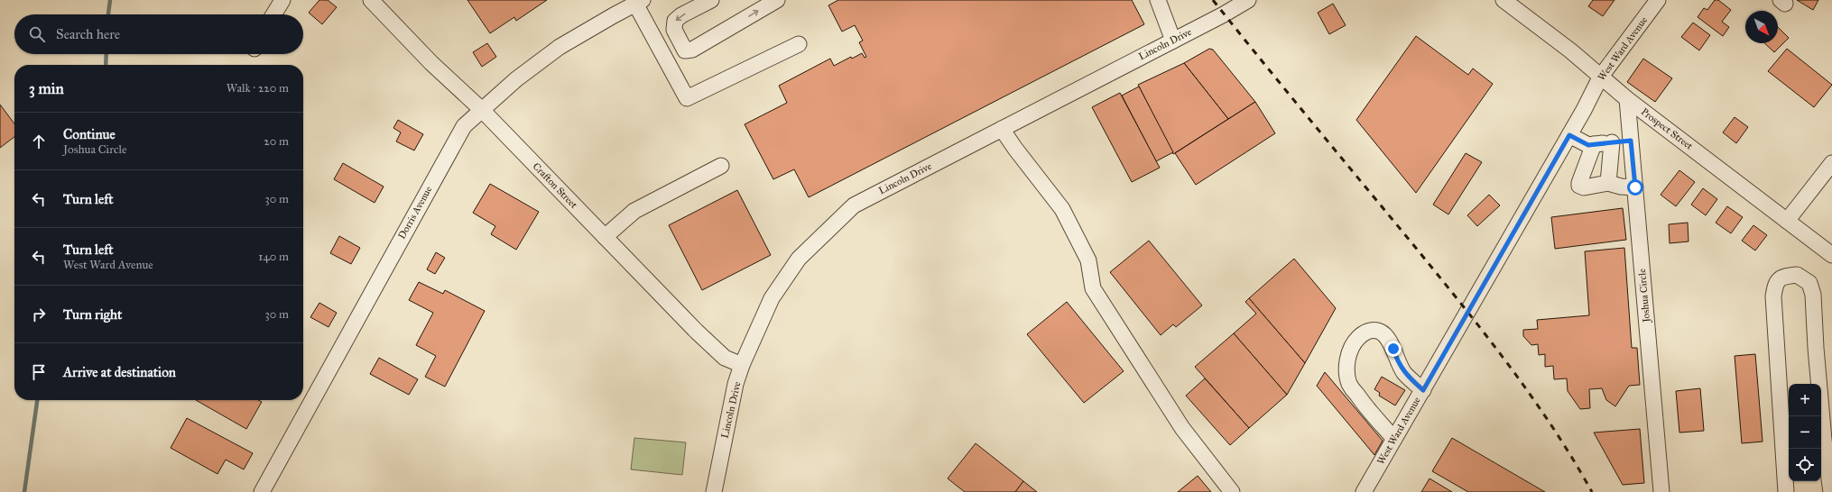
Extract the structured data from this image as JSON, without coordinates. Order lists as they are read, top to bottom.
{
  "streets": {
    "street": [
      "Lincoln Drive",
      "West Ward Avenue",
      "Prospect Street",
      "Crafton Street",
      "Dorris Avenue",
      "Joshua Circle"
    ]
  },
  "crossings": [
    ["Lincoln Drive", "Crafton Street"],
    ["West Ward Avenue", "Prospect Street"],
    ["Prospect Street", "Joshua Circle"],
    ["Crafton Street", "Dorris Avenue"]
  ],
  "north": "bottom right",
  "page": {
    "search": "Search here",
    "heading": ["3 min", "Walk · 220 m"],
    "list": [
      ["Continue", "Joshua Circle", "20 m"],
      ["Turn left", "30 m"],
      ["Turn left", "West Ward Avenue", "140 m"],
      ["Turn right", "30 m"],
      "Arrive at destination"
    ],
    "map_buttons": ["+", "−"]
  }
}
